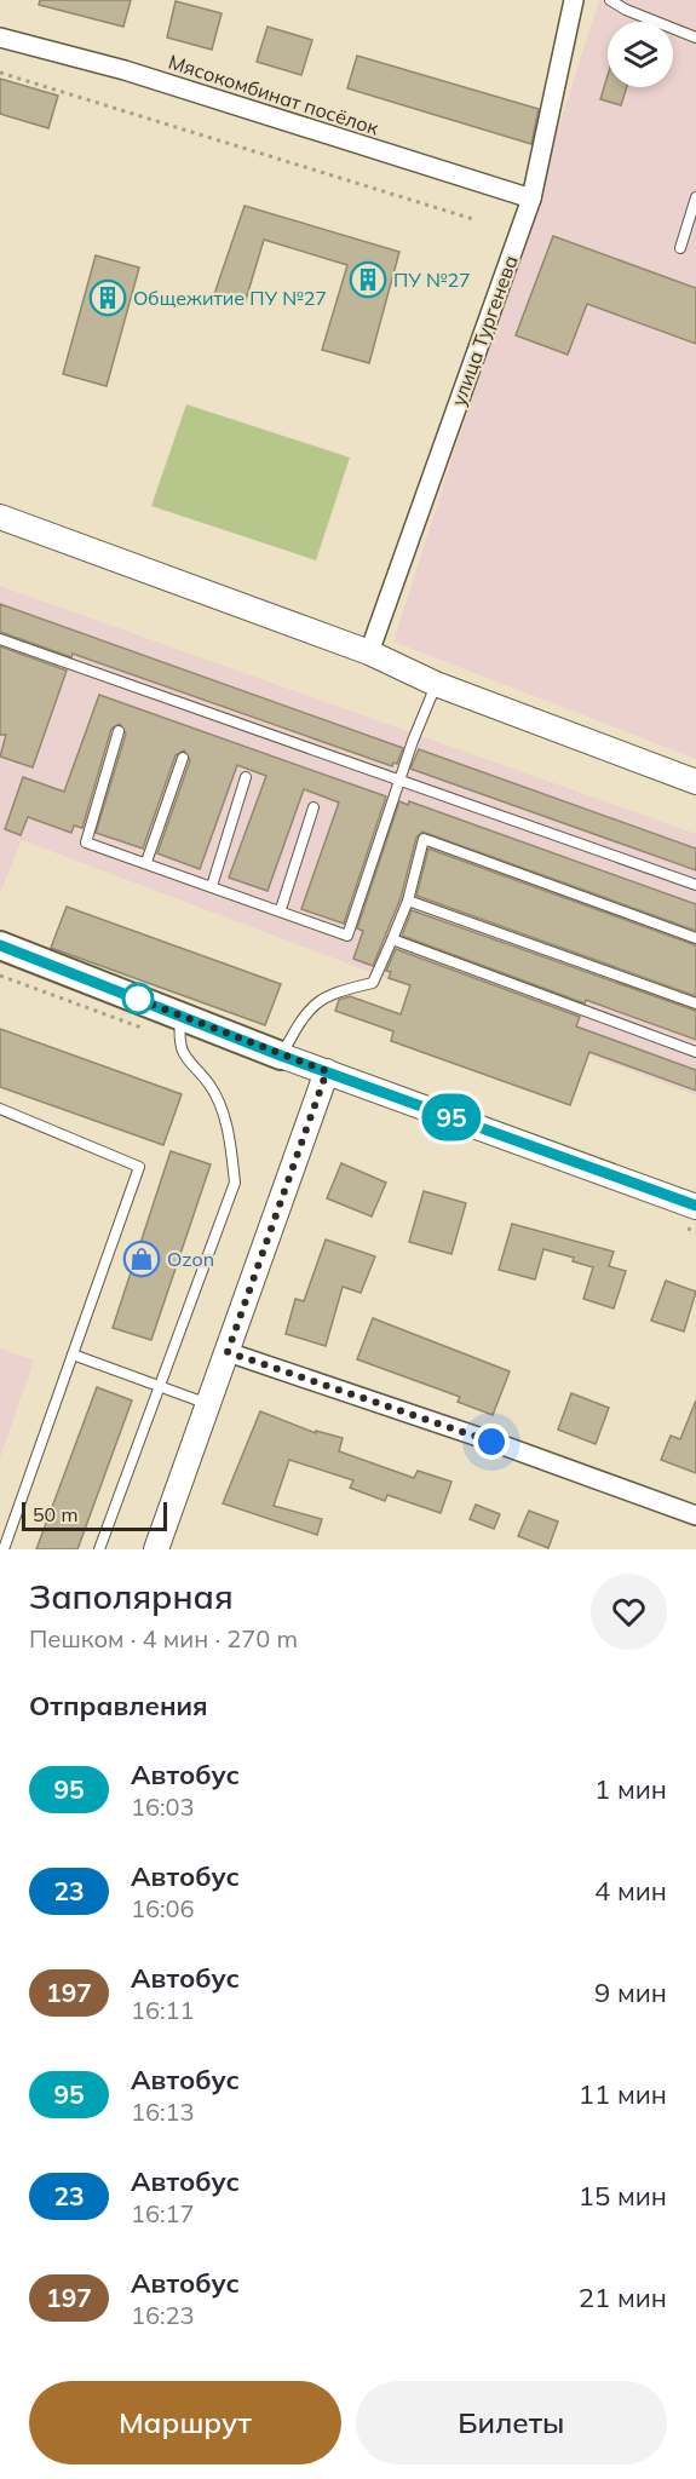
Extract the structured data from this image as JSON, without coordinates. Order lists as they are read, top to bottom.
{
  "streets": {
    "street": ["Мясокомбинат посёлок", "улица Тургенева"]
  },
  "crossings": [
    ["Мясокомбинат посёлок", "улица Тургенева"]
  ],
  "places": {
    "building": ["ПУ №27", "Общежитие ПУ №27"],
    "shop": ["Ozon"]
  },
  "lines": ["bus line 95"],
  "scale_bar": "50 m",
  "page": {
    "on_map": "95",
    "scale": "50 m",
    "heading": [
      ["Заполярная", "Пешком · 4 мин · 270 m"],
      "Отправления"
    ],
    "list": [
      {
        "mark": "95",
        "name": "Автобус",
        "note": "16:03",
        "value": "1 мин"
      },
      {
        "mark": "23",
        "name": "Автобус",
        "note": "16:06",
        "value": "4 мин"
      },
      {
        "mark": "197",
        "name": "Автобус",
        "note": "16:11",
        "value": "9 мин"
      },
      {
        "mark": "95",
        "name": "Автобус",
        "note": "16:13",
        "value": "11 мин"
      },
      {
        "mark": "23",
        "name": "Автобус",
        "note": "16:17",
        "value": "15 мин"
      },
      {
        "mark": "197",
        "name": "Автобус",
        "note": "16:23",
        "value": "21 мин"
      }
    ],
    "buttons": ["Маршрут", "Билеты"]
  }
}
